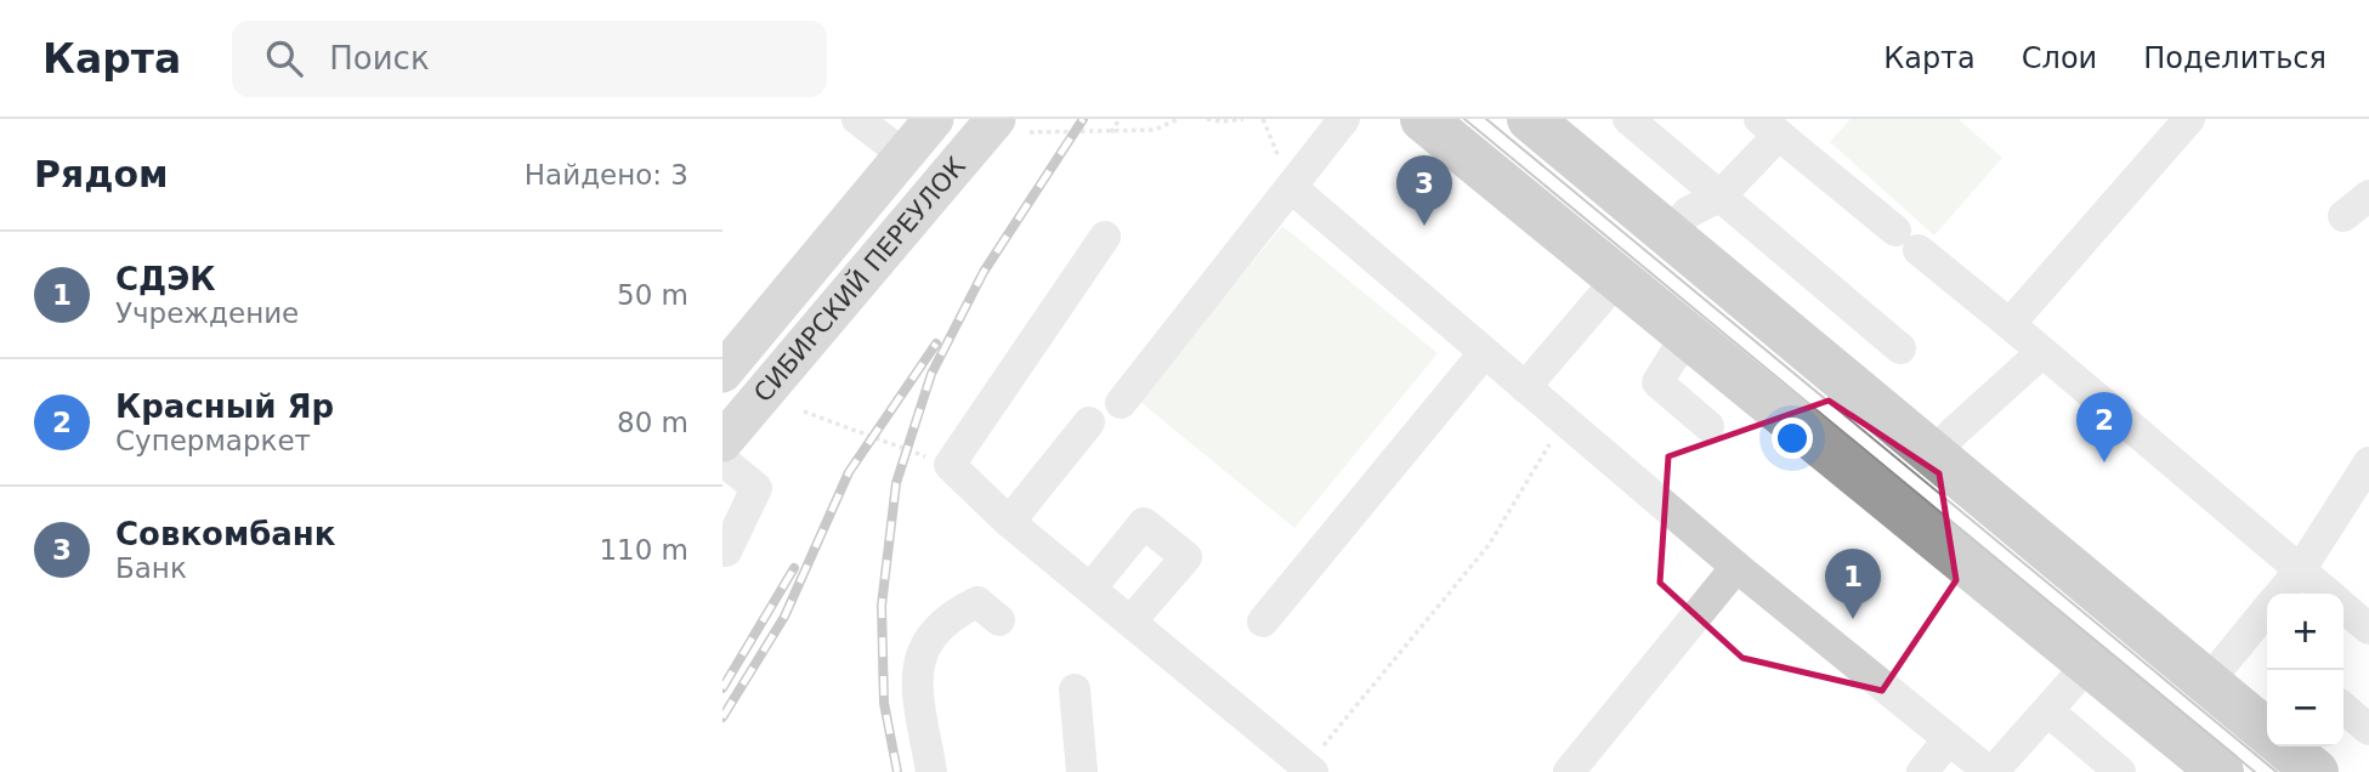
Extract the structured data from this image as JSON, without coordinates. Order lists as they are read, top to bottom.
{
  "streets": {
    "main road": ["СИБИРСКИЙ ПЕРЕУЛОК"]
  },
  "page": {
    "header": "Карта",
    "search": "Поиск",
    "nav": ["Карта", "Слои", "Поделиться"],
    "heading": ["Рядом", "Найдено: 3"],
    "pins": ["3", "2", "1"],
    "list": [
      {
        "mark": "1",
        "name": "СДЭК",
        "note": "Учреждение",
        "value": "50 m"
      },
      {
        "mark": "2",
        "name": "Красный Яр",
        "note": "Супермаркет",
        "value": "80 m"
      },
      {
        "mark": "3",
        "name": "Совкомбанк",
        "note": "Банк",
        "value": "110 m"
      }
    ],
    "map_buttons": ["+", "−"]
  }
}
